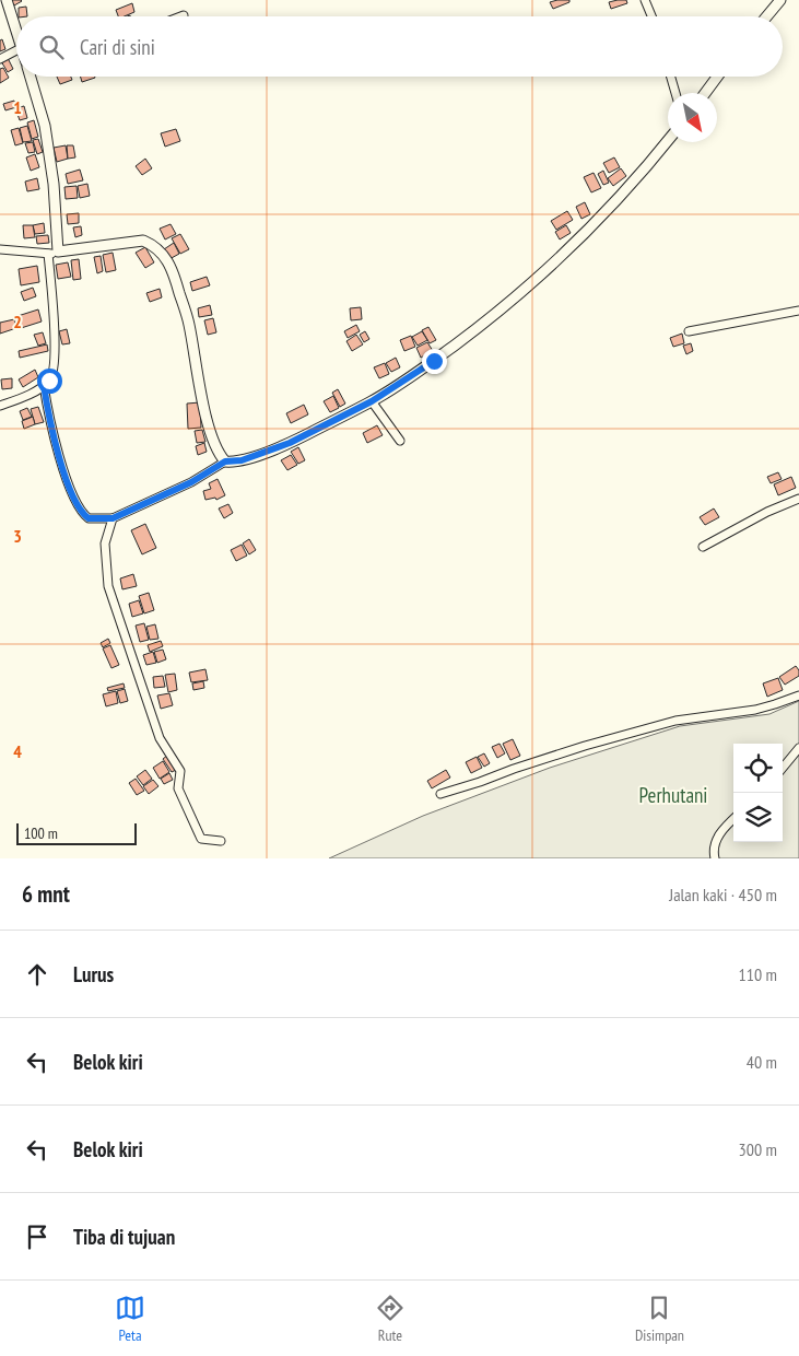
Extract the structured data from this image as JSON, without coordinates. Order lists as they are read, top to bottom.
{
  "parks": ["Perhutani"],
  "scale_bar": "100 m",
  "north": "bottom right",
  "page": {
    "search": "Cari di sini",
    "scale": "100 m",
    "heading": ["6 mnt", "Jalan kaki · 450 m"],
    "list": [
      ["Lurus", "110 m"],
      ["Belok kiri", "40 m"],
      ["Belok kiri", "300 m"],
      "Tiba di tujuan"
    ],
    "nav": ["Peta", "Rute", "Disimpan"]
  },
  "grid": {
    "rows": [
      "1",
      "2",
      "3",
      "4"
    ]
  }
}
